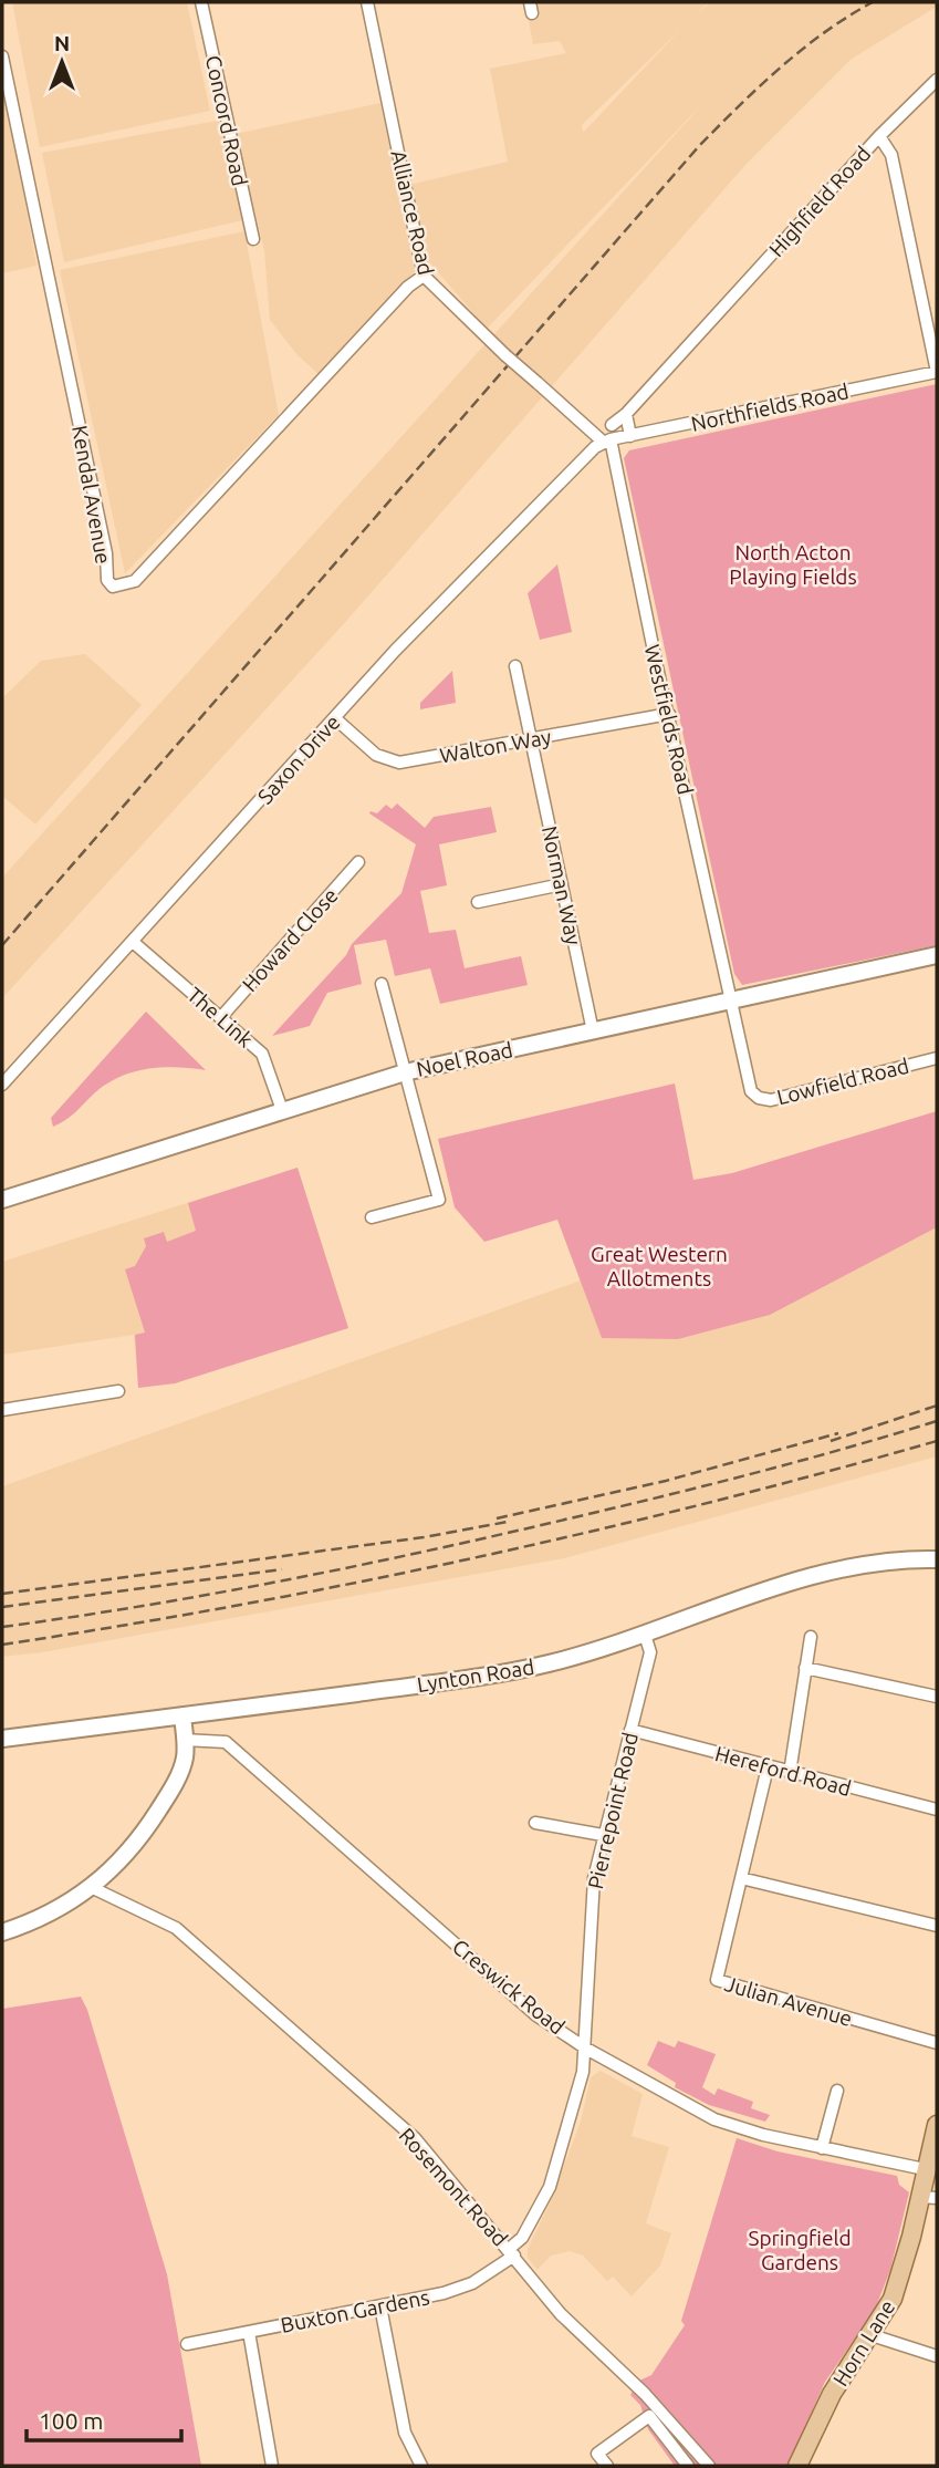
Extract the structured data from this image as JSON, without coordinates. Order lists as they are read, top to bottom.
{
  "streets": {
    "main road": ["Horn Lane"],
    "street": [
      "Concord Road",
      "Highfield Road",
      "Alliance Road",
      "Northfields Road",
      "Kendal Avenue",
      "Westfields Road",
      "Walton Way",
      "Saxon Drive",
      "Norman Way",
      "Howard Close",
      "The Link",
      "Noel Road",
      "Lowfield Road",
      "Lynton Road",
      "Hereford Road",
      "Pierrepoint Road",
      "Creswick Road",
      "Julian Avenue",
      "Rosemont Road",
      "Buxton Gardens"
    ]
  },
  "crossings": [
    ["Highfield Road", "Northfields Road"],
    ["Alliance Road", "Northfields Road"],
    ["Alliance Road", "Kendal Avenue"],
    ["Alliance Road", "Westfields Road"],
    ["Alliance Road", "Saxon Drive"],
    ["Northfields Road", "Westfields Road"],
    ["Northfields Road", "Saxon Drive"],
    ["Westfields Road", "Walton Way"],
    ["Westfields Road", "Saxon Drive"],
    ["Westfields Road", "Noel Road"],
    ["Westfields Road", "Lowfield Road"],
    ["Walton Way", "Saxon Drive"],
    ["Walton Way", "Norman Way"],
    ["Saxon Drive", "The Link"],
    ["Norman Way", "Noel Road"],
    ["Howard Close", "The Link"],
    ["The Link", "Noel Road"],
    ["Noel Road", "Lowfield Road"],
    ["Lynton Road", "Pierrepoint Road"],
    ["Hereford Road", "Pierrepoint Road"],
    ["Hereford Road", "Julian Avenue"],
    ["Pierrepoint Road", "Creswick Road"],
    ["Pierrepoint Road", "Rosemont Road"],
    ["Pierrepoint Road", "Buxton Gardens"],
    ["Creswick Road", "Horn Lane"],
    ["Rosemont Road", "Buxton Gardens"]
  ],
  "parks": ["North Acton Playing Fields", "Great Western Allotments", "Springfield Gardens"],
  "scale_bar": "100 m",
  "north": "top"
}
